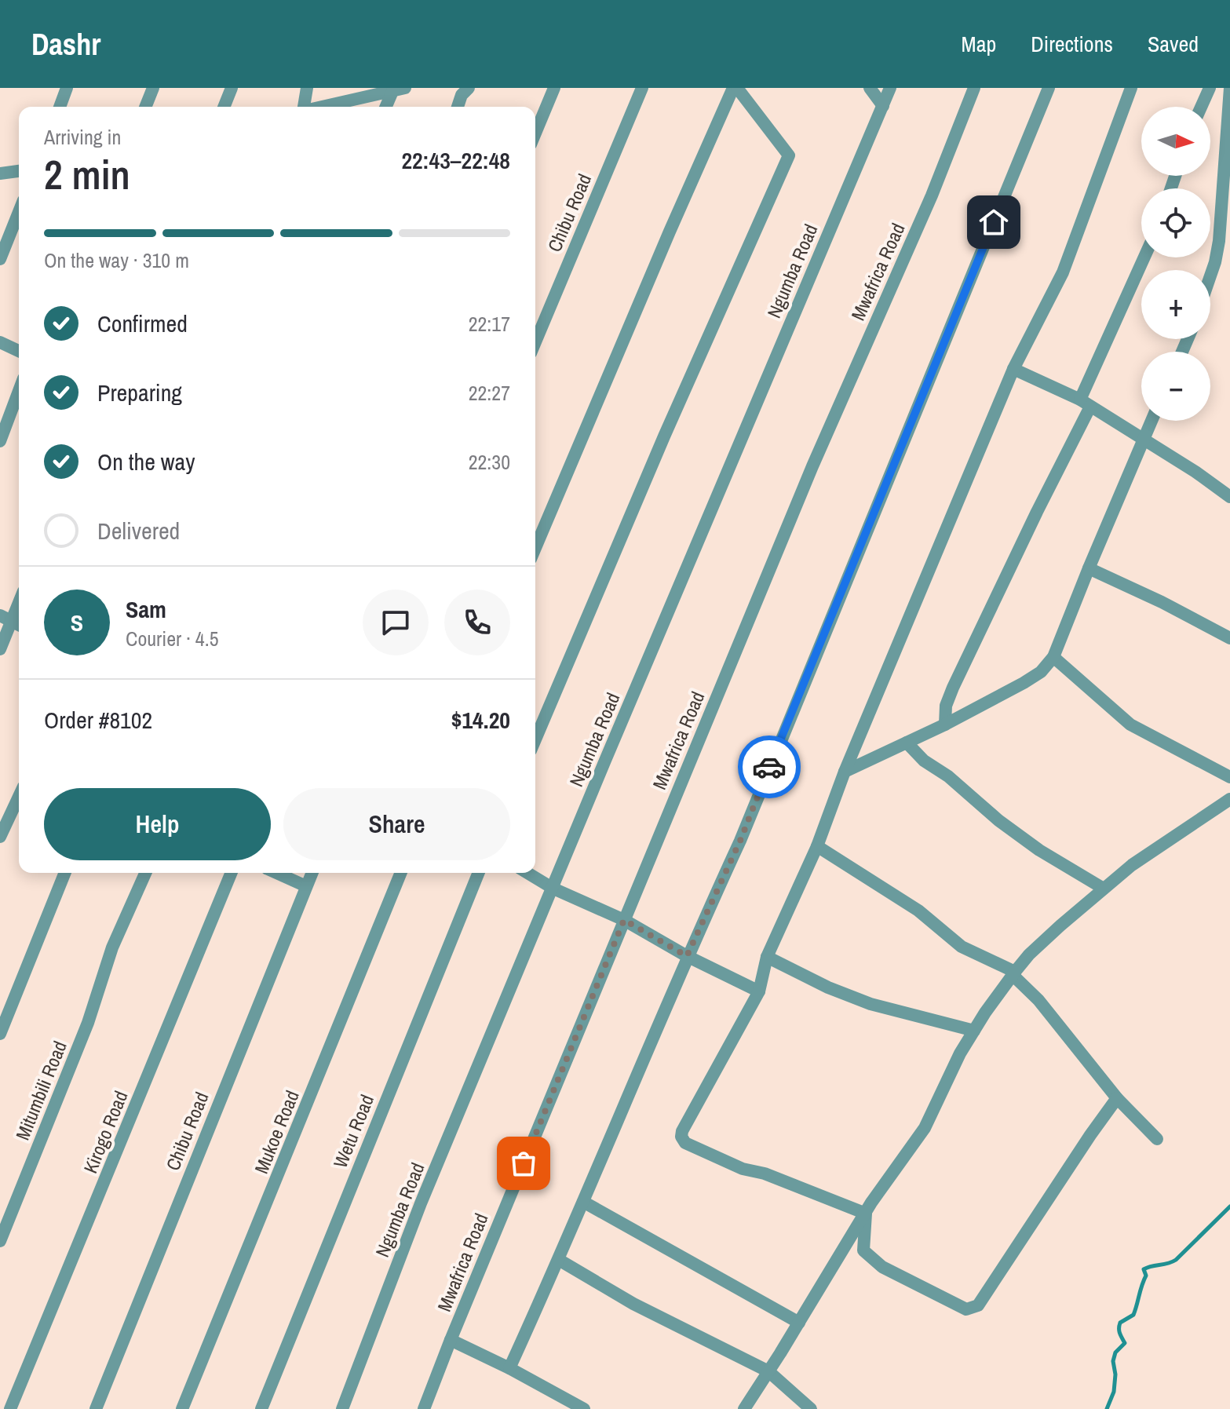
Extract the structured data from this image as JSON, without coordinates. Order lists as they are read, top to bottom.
{
  "streets": {
    "street": [
      "Chibu Road",
      "Ngumba Road",
      "Mwafrica Road",
      "Mitumbili Road",
      "Wetu Road",
      "Kirogo Road",
      "Mukoe Road"
    ]
  },
  "north": "right",
  "page": {
    "header": "Dashr",
    "nav": ["Map", "Directions", "Saved"],
    "map_buttons": ["+", "−"],
    "heading": ["2 min", "Arriving in", "22:43–22:48"],
    "panel": [
      "Sam",
      "Courier · 4.5",
      "Order #8102",
      "$14.20"
    ],
    "bar": "On the way · 310 m",
    "list": [
      ["Confirmed", "22:17"],
      ["Preparing", "22:27"],
      ["On the way", "22:30"],
      "Delivered"
    ],
    "round": "S",
    "buttons": ["Help", "Share"]
  }
}
